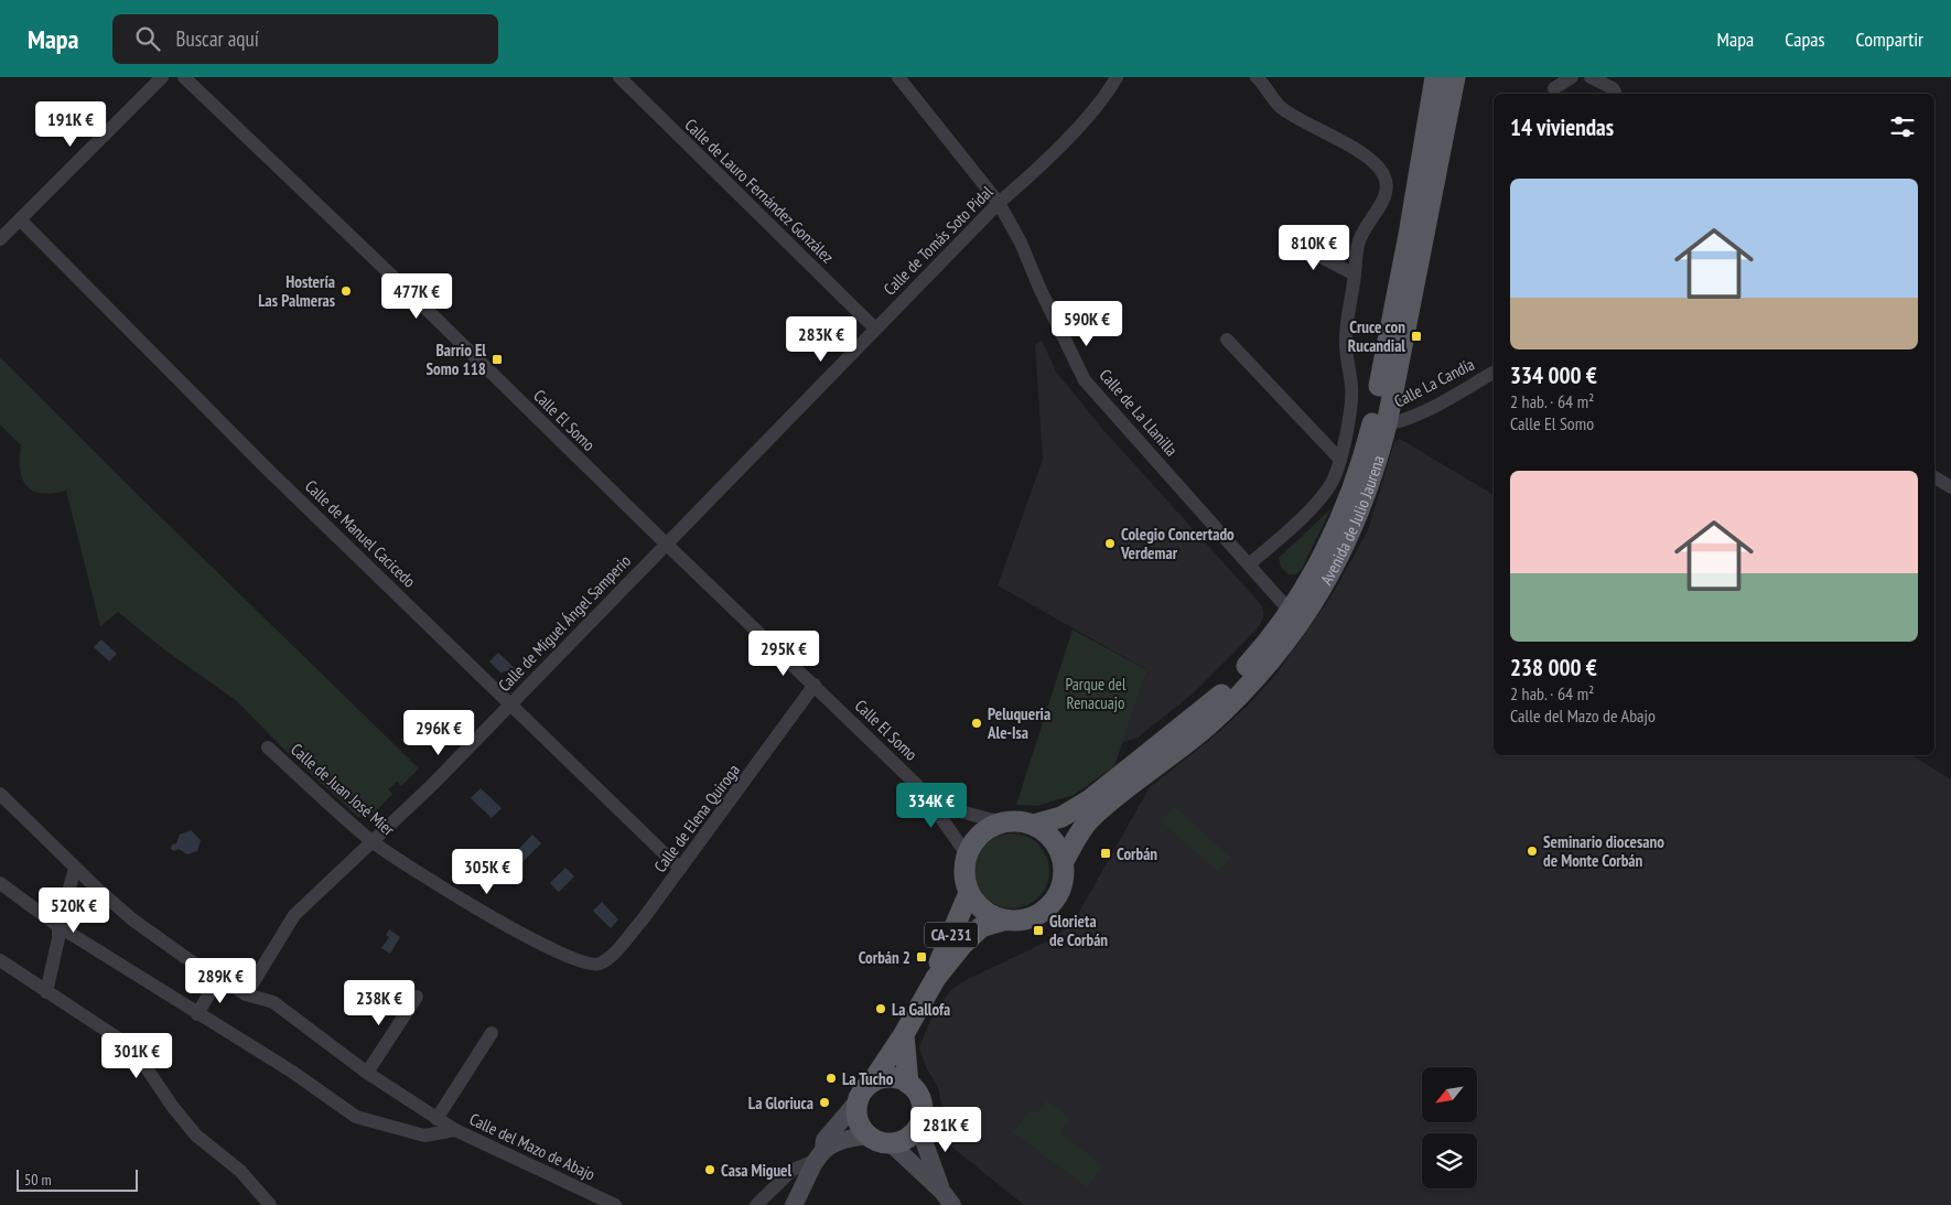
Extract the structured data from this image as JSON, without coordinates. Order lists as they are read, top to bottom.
{
  "streets": {
    "main road": ["Avenida de Julio Jaurena", "CA-231"],
    "street": [
      "Calle de Lauro Fernández González",
      "Calle de Tomás Soto Pidal",
      "Calle La Candía",
      "Calle de La Llanilla",
      "Calle El Somo",
      "Calle de Manuel Cacicedo",
      "Calle de Miguel Ángel Samperio",
      "Calle de Juan José Mier",
      "Calle de Elena Quiroga",
      "Calle del Mazo de Abajo"
    ]
  },
  "crossings": [
    ["Calle de Lauro Fernández González", "Calle de Tomás Soto Pidal"],
    ["Calle de Tomás Soto Pidal", "Calle de La Llanilla"],
    ["Calle de Tomás Soto Pidal", "Calle El Somo"],
    ["Calle de Tomás Soto Pidal", "Calle de Miguel Ángel Samperio"],
    ["Calle La Candía", "Avenida de Julio Jaurena"],
    ["Calle de La Llanilla", "Avenida de Julio Jaurena"],
    ["Calle El Somo", "Avenida de Julio Jaurena"],
    ["Calle El Somo", "Calle de Miguel Ángel Samperio"],
    ["Calle El Somo", "Calle de Elena Quiroga"],
    ["Calle El Somo", "CA-231"],
    ["Avenida de Julio Jaurena", "CA-231"],
    ["Calle de Manuel Cacicedo", "Calle de Miguel Ángel Samperio"],
    ["Calle de Manuel Cacicedo", "Calle de Elena Quiroga"],
    ["Calle de Miguel Ángel Samperio", "Calle de Juan José Mier"],
    ["Calle de Miguel Ángel Samperio", "Calle del Mazo de Abajo"],
    ["Calle de Juan José Mier", "Calle de Elena Quiroga"]
  ],
  "parks": ["Parque del Renacuajo"],
  "places": {
    "other": [
      "Hostería Las Palmeras",
      "Colegio Concertado Verdemar",
      "Peluqueria Ale-Isa",
      "Seminario diocesano de Monte Corbán",
      "La Gallofa",
      "La Tucho",
      "La Gloriuca",
      "Casa Miguel"
    ],
    "transit": [
      "Cruce con Rucandial",
      "Barrio El Somo 118",
      "Corbán",
      "Glorieta de Corbán",
      "Corbán 2"
    ]
  },
  "scale_bar": "50 m",
  "north": "bottom left",
  "page": {
    "header": "Mapa",
    "search": "Buscar aquí",
    "nav": ["Mapa", "Capas", "Compartir"],
    "heading": "14 viviendas",
    "price": [
      "191K €",
      "810K €",
      "477K €",
      "590K €",
      "283K €",
      "295K €",
      "296K €",
      "334K €",
      "305K €",
      "520K €",
      "289K €",
      "238K €",
      "301K €",
      "281K €"
    ],
    "list": [
      {
        "name": "334 000 €",
        "note": "2 hab. · 64 m² · Calle El Somo"
      },
      {
        "name": "238 000 €",
        "note": "2 hab. · 64 m² · Calle del Mazo de Abajo"
      }
    ],
    "scale": "50 m"
  }
}
